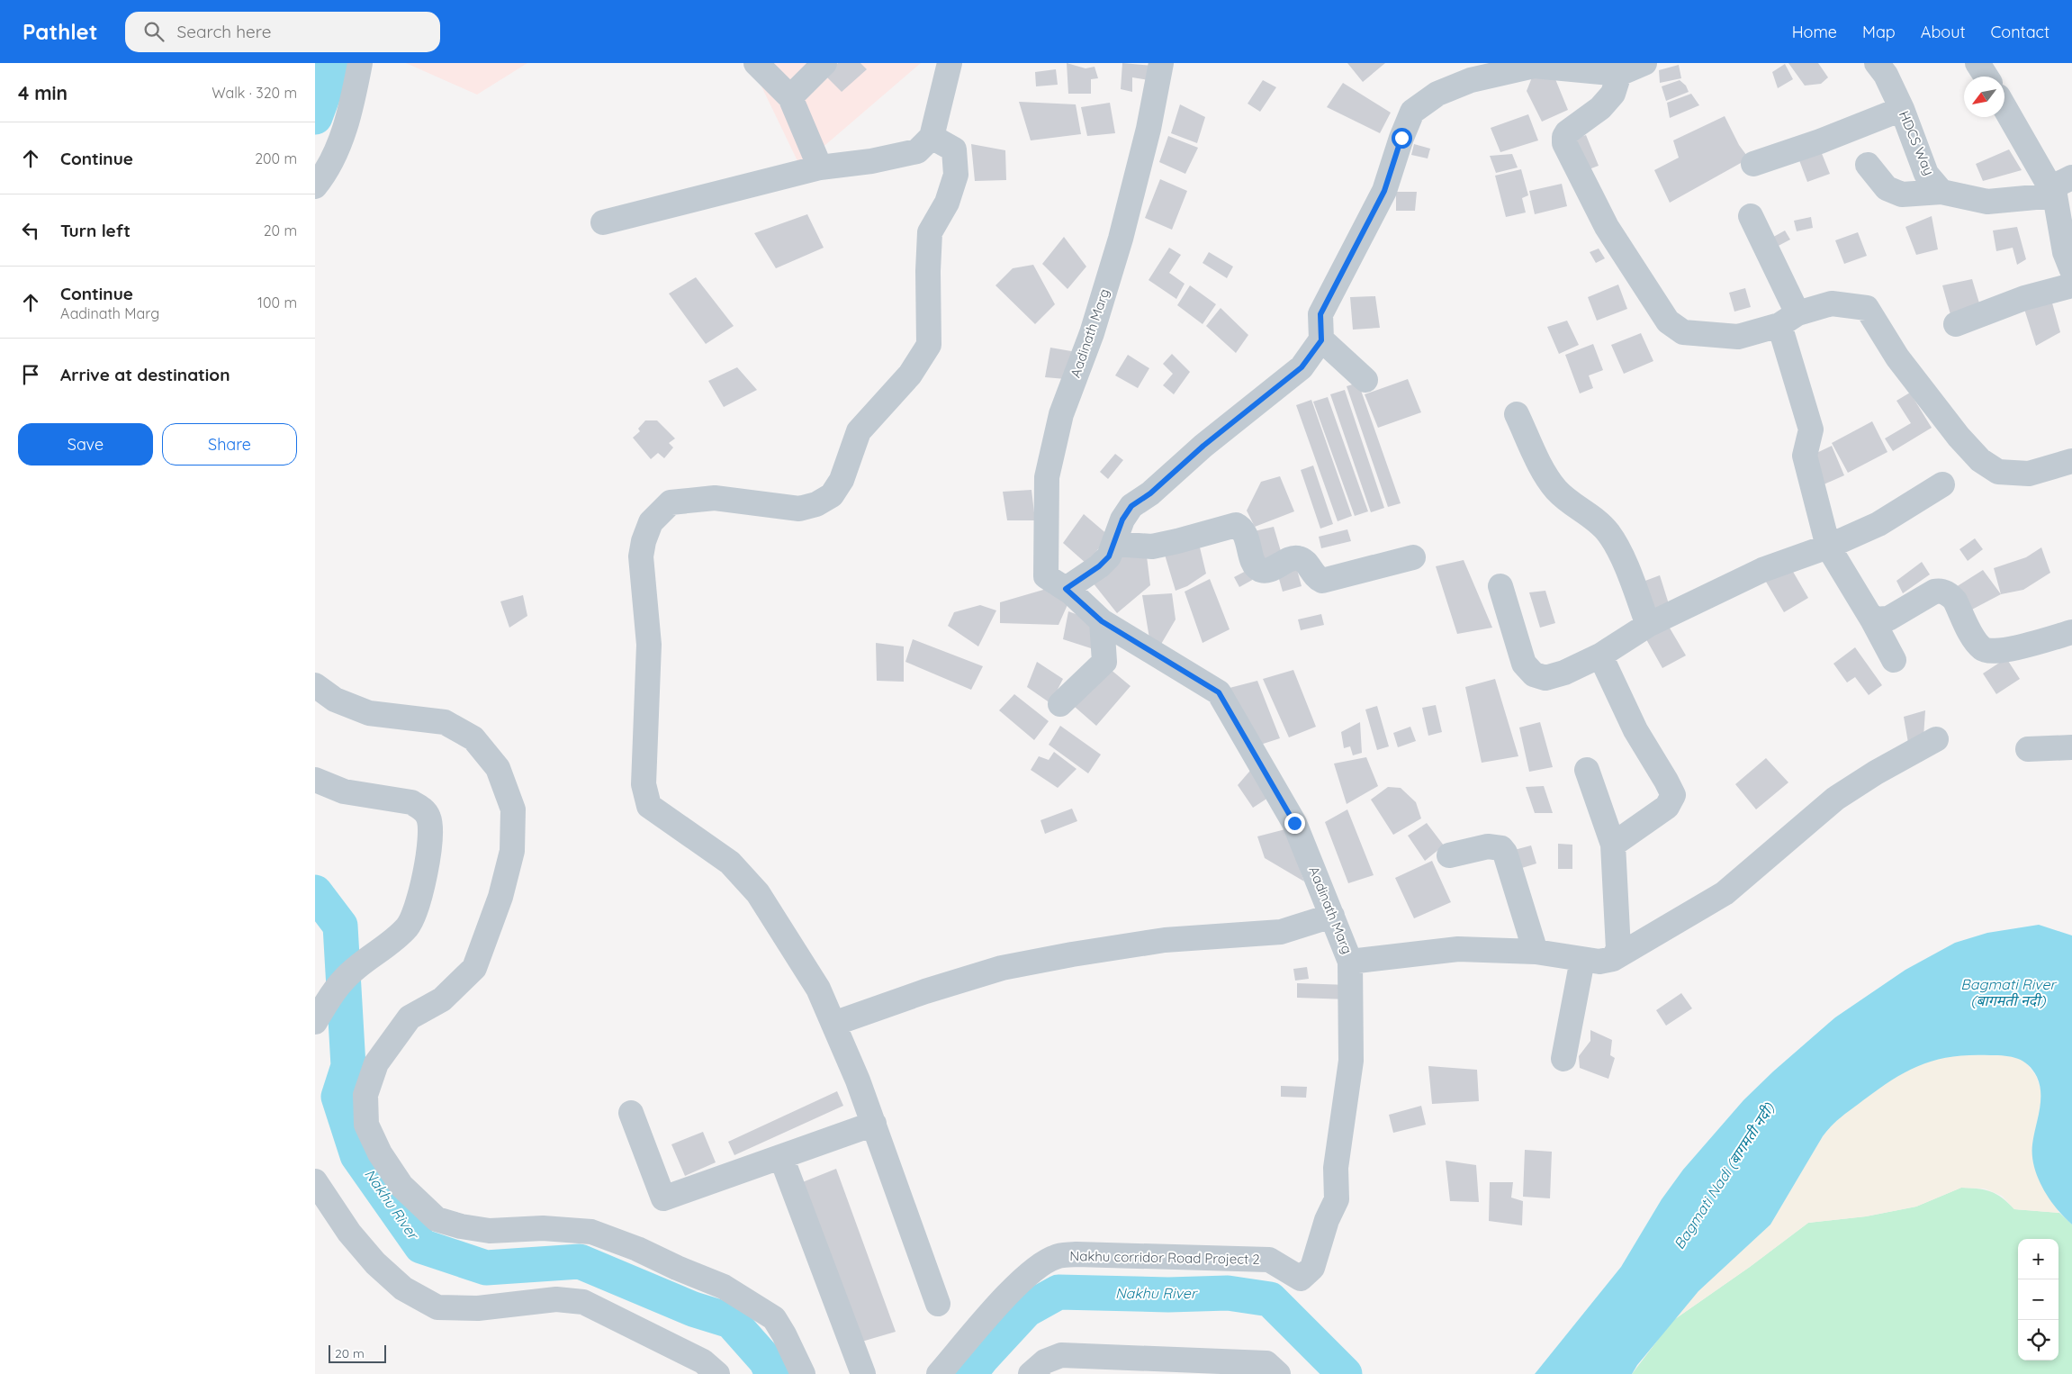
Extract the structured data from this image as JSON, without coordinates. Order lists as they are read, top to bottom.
{
  "streets": {
    "street": ["HDCS Way", "Aadinath Marg", "Nakhu corridor Road Project 2"]
  },
  "crossings": [
    ["Aadinath Marg", "Nakhu corridor Road Project 2"]
  ],
  "water": ["Bagmati River (बागमती नदी)", "Bagmati Nadi (बागमती नदी)", "Nakhu River"],
  "scale_bar": "20 m",
  "north": "bottom left",
  "page": {
    "header": "Pathlet",
    "search": "Search here",
    "nav": [
      "Home",
      "Map",
      "About",
      "Contact"
    ],
    "heading": ["4 min", "Walk · 320 m"],
    "list": [
      ["Continue", "200 m"],
      ["Turn left", "20 m"],
      ["Continue", "Aadinath Marg", "100 m"],
      "Arrive at destination"
    ],
    "buttons": ["Save", "Share"],
    "map_buttons": ["+", "−"],
    "scale": "20 m"
  }
}
